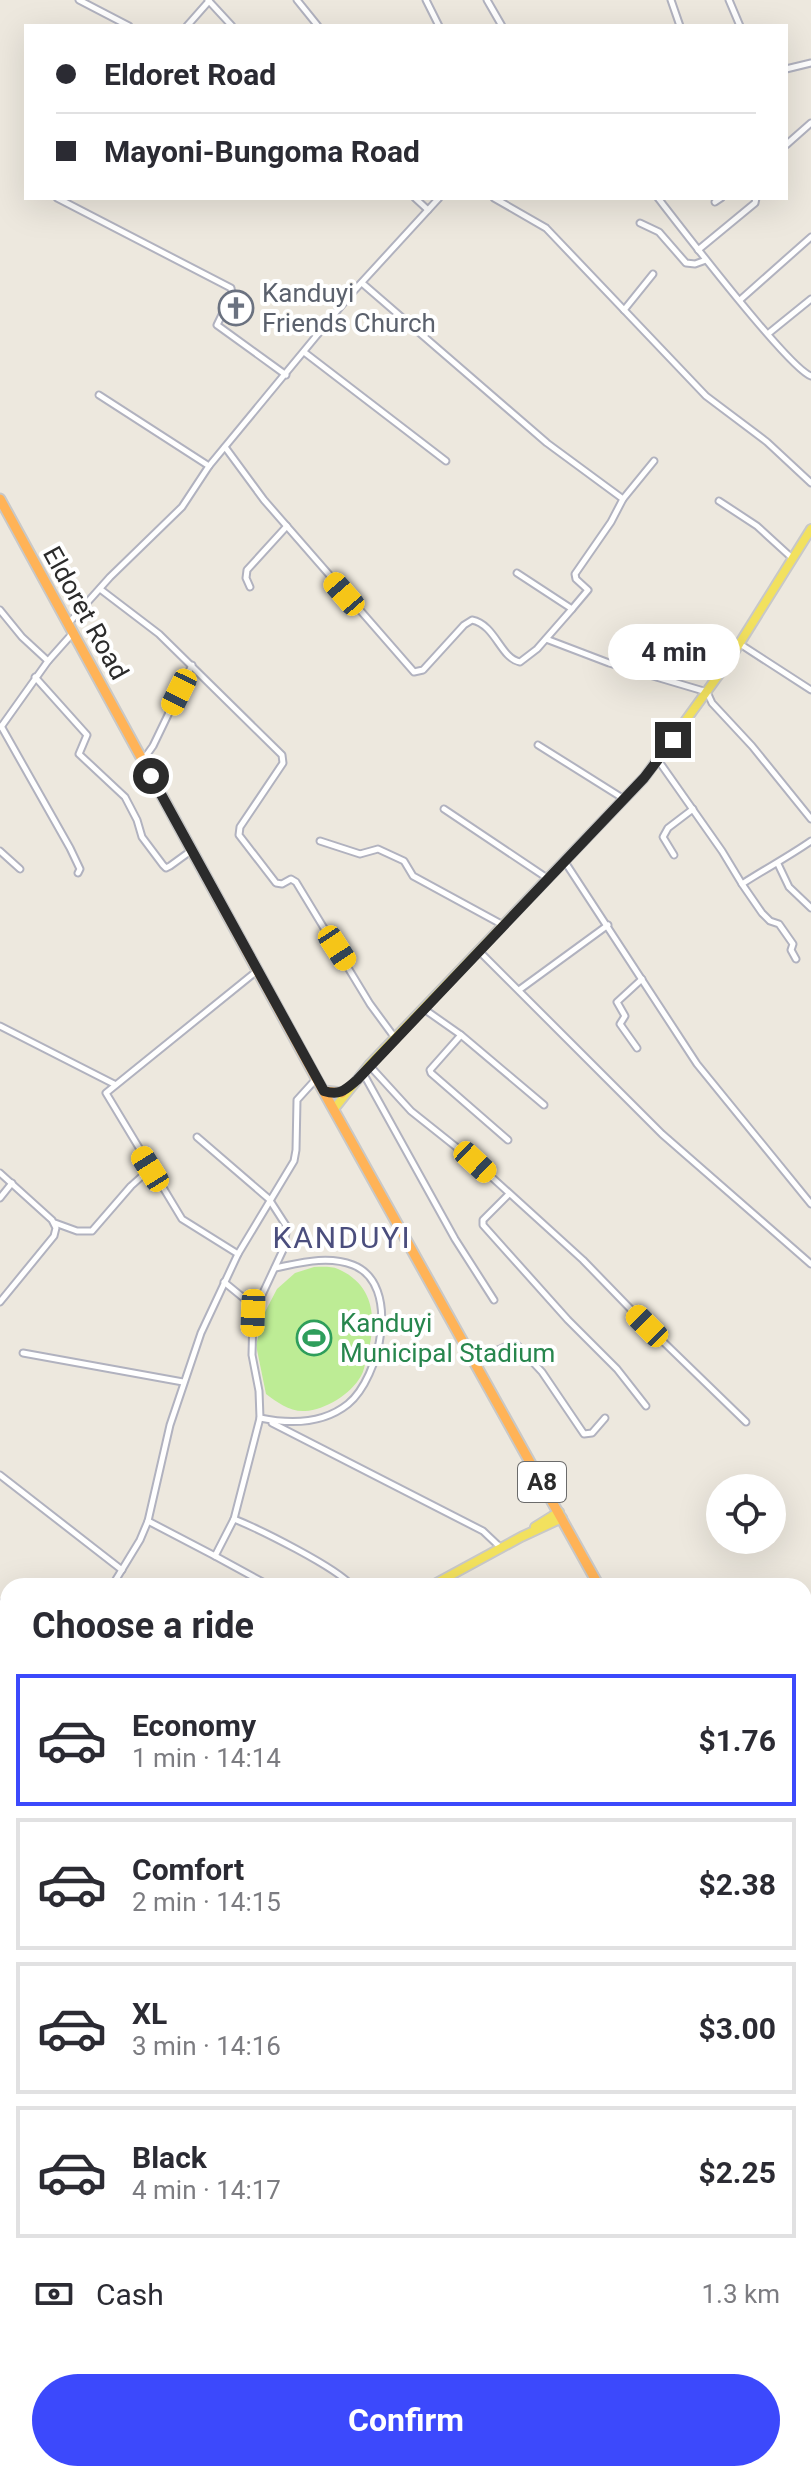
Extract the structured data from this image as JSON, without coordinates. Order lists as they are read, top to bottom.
{
  "streets": {
    "highway": ["Eldoret Road", "A8"]
  },
  "districts": ["KANDUYI"],
  "places": {
    "church": ["Kanduyi Friends Church"],
    "sports": ["Kanduyi Municipal Stadium"]
  },
  "page": {
    "banner": ["Eldoret Road", "Mayoni-Bungoma Road"],
    "bubble": "4 min",
    "heading": "Choose a ride",
    "list": [
      {
        "name": "Economy",
        "note": "1 min · 14:14",
        "value": "$1.76"
      },
      {
        "name": "Comfort",
        "note": "2 min · 14:15",
        "value": "$2.38"
      },
      {
        "name": "XL",
        "note": "3 min · 14:16",
        "value": "$3.00"
      },
      {
        "name": "Black",
        "note": "4 min · 14:17",
        "value": "$2.25"
      }
    ],
    "pay": ["Cash", "1.3 km"],
    "buttons": "Confirm"
  }
}
